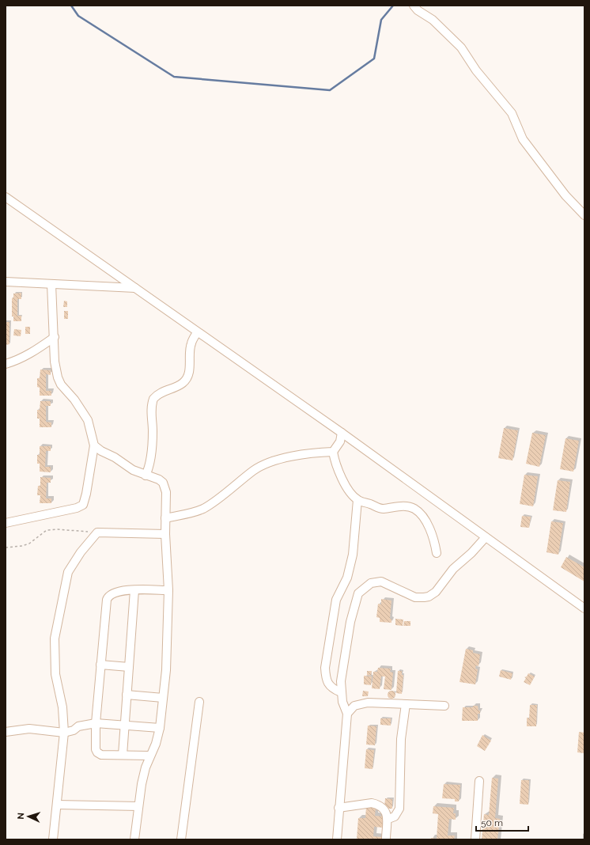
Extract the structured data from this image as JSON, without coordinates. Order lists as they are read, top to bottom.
{
  "scale_bar": "50 m",
  "north": "left"
}
